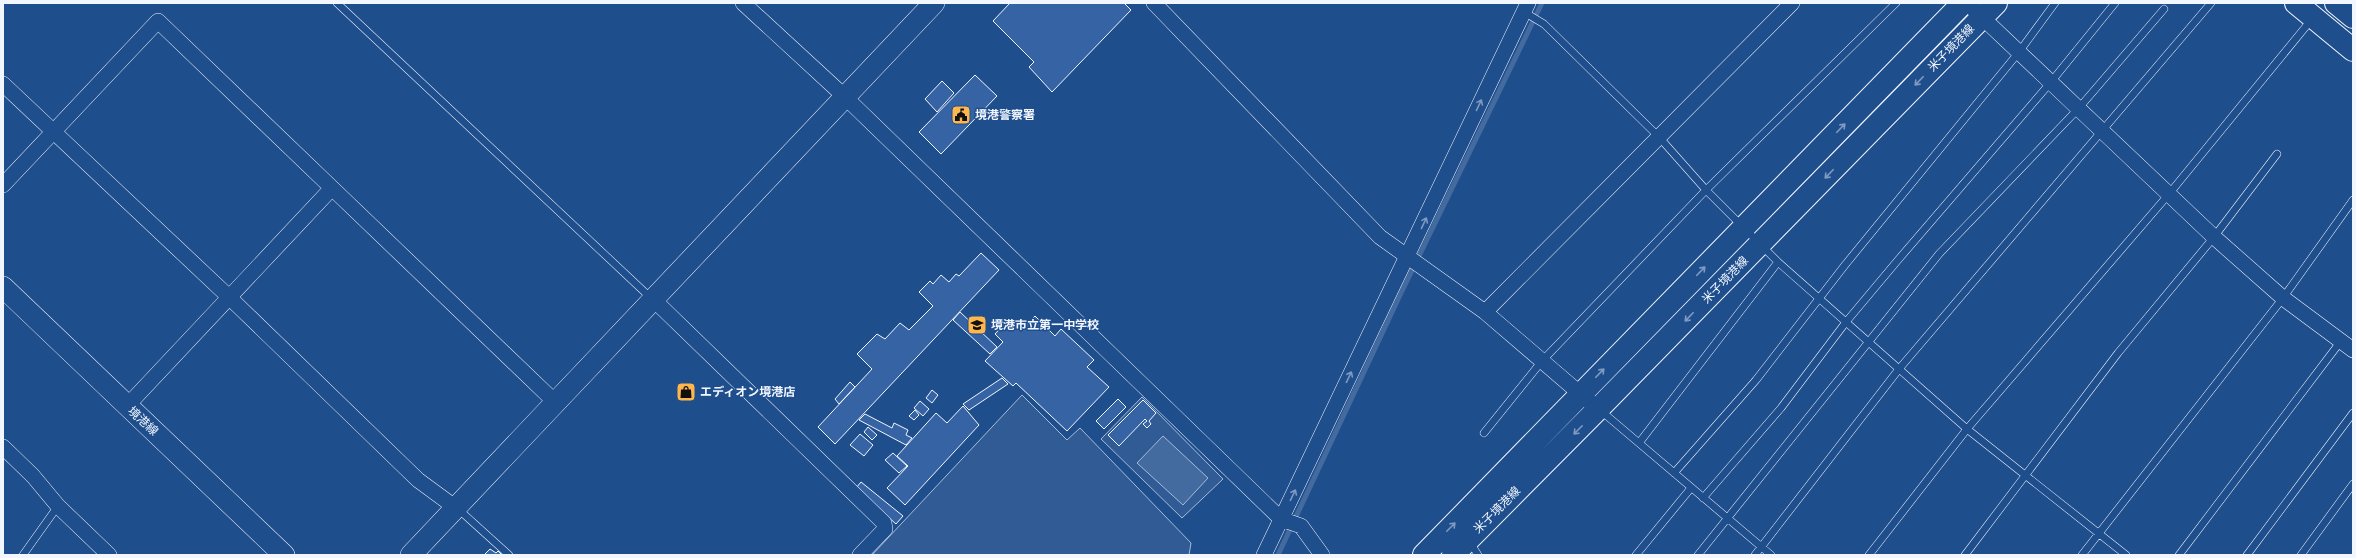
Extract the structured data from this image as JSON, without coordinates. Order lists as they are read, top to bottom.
{
  "streets": {
    "main road": ["米子境港線"],
    "street": ["境港線"]
  },
  "places": {
    "public building": ["境港警察署"],
    "school or university": ["境港市立第一中学校"],
    "shop": ["エディオン境港店"]
  }
}
